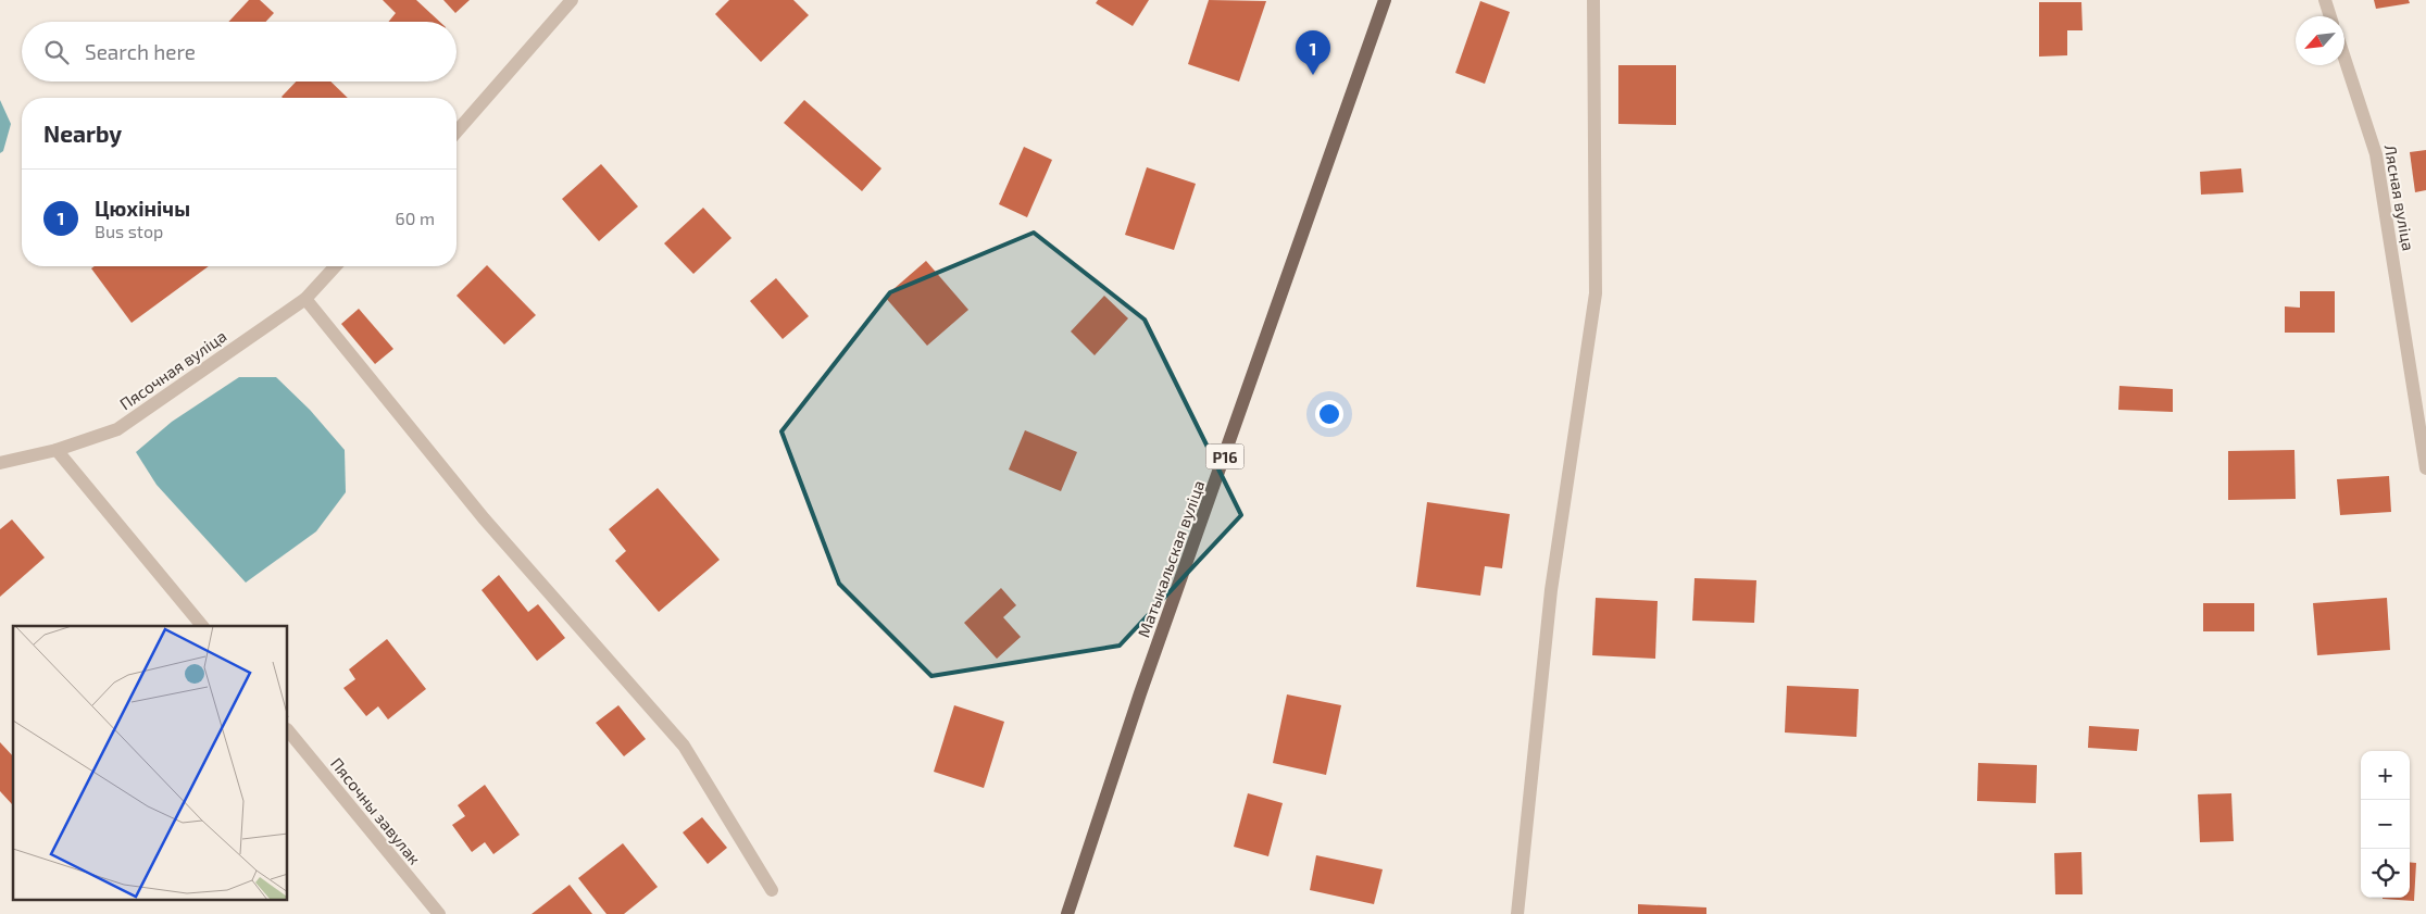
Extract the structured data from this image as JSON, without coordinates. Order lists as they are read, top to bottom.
{
  "streets": {
    "main road": ["Р16", "Матыкальская вуліца"],
    "street": ["Лясная вуліца", "Пясочная вуліца", "Пясочны завулак"]
  },
  "north": "bottom left",
  "page": {
    "search": "Search here",
    "pins": "1",
    "heading": "Nearby",
    "list": [
      {
        "mark": "1",
        "name": "Цюхінічы",
        "note": "Bus stop",
        "value": "60 m"
      }
    ],
    "map_buttons": ["+", "−"]
  }
}
